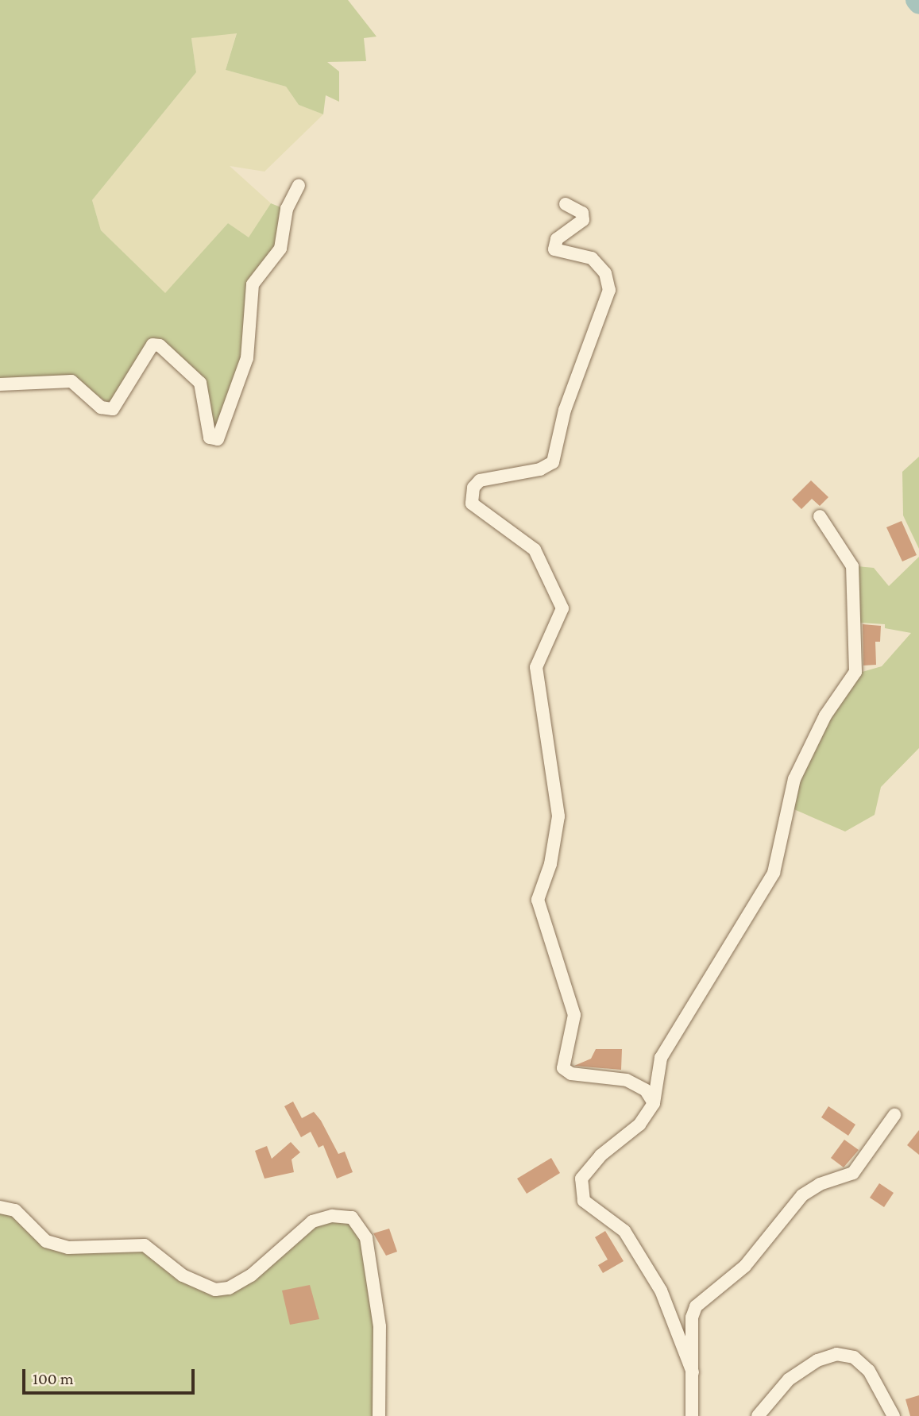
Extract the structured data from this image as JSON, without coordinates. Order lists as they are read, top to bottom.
{
  "scale_bar": "100 m"
}
